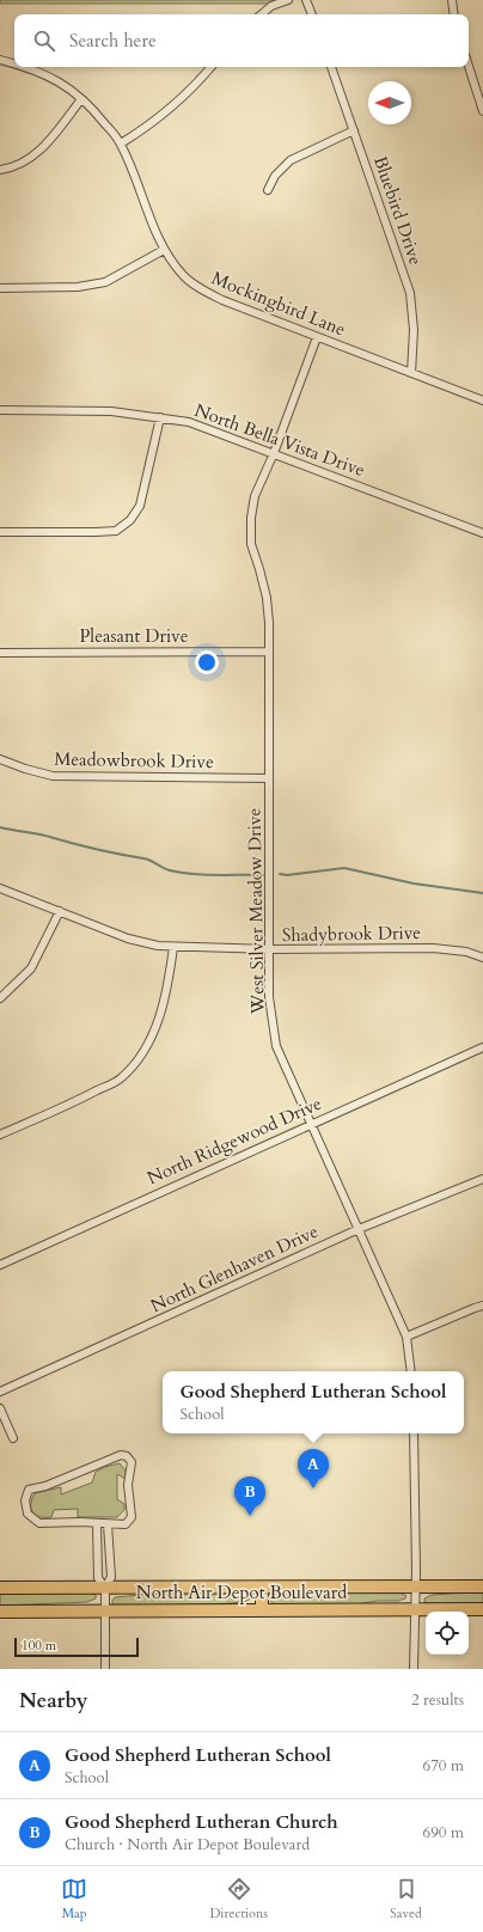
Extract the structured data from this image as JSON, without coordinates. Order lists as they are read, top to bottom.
{
  "streets": {
    "main road": ["North Air Depot Boulevard"],
    "street": [
      "Bluebird Drive",
      "Mockingbird Lane",
      "North Bella Vista Drive",
      "Pleasant Drive",
      "Meadowbrook Drive",
      "West Silver Meadow Drive",
      "Shadybrook Drive",
      "North Ridgewood Drive",
      "North Glenhaven Drive"
    ]
  },
  "crossings": [
    ["Bluebird Drive", "Mockingbird Lane"],
    ["Mockingbird Lane", "West Silver Meadow Drive"],
    ["North Bella Vista Drive", "West Silver Meadow Drive"],
    ["Pleasant Drive", "West Silver Meadow Drive"],
    ["Meadowbrook Drive", "West Silver Meadow Drive"],
    ["West Silver Meadow Drive", "Shadybrook Drive"],
    ["West Silver Meadow Drive", "North Ridgewood Drive"],
    ["West Silver Meadow Drive", "North Glenhaven Drive"]
  ],
  "scale_bar": "100 m",
  "north": "left",
  "page": {
    "search": "Search here",
    "popup": ["Good Shepherd Lutheran School", "School"],
    "pins": ["A", "B"],
    "scale": "100 m",
    "heading": ["Nearby", "2 results"],
    "list": [
      {
        "mark": "A",
        "name": "Good Shepherd Lutheran School",
        "note": "School",
        "value": "670 m"
      },
      {
        "mark": "B",
        "name": "Good Shepherd Lutheran Church",
        "note": "Church · North Air Depot Boulevard",
        "value": "690 m"
      }
    ],
    "nav": ["Map", "Directions", "Saved"]
  }
}
